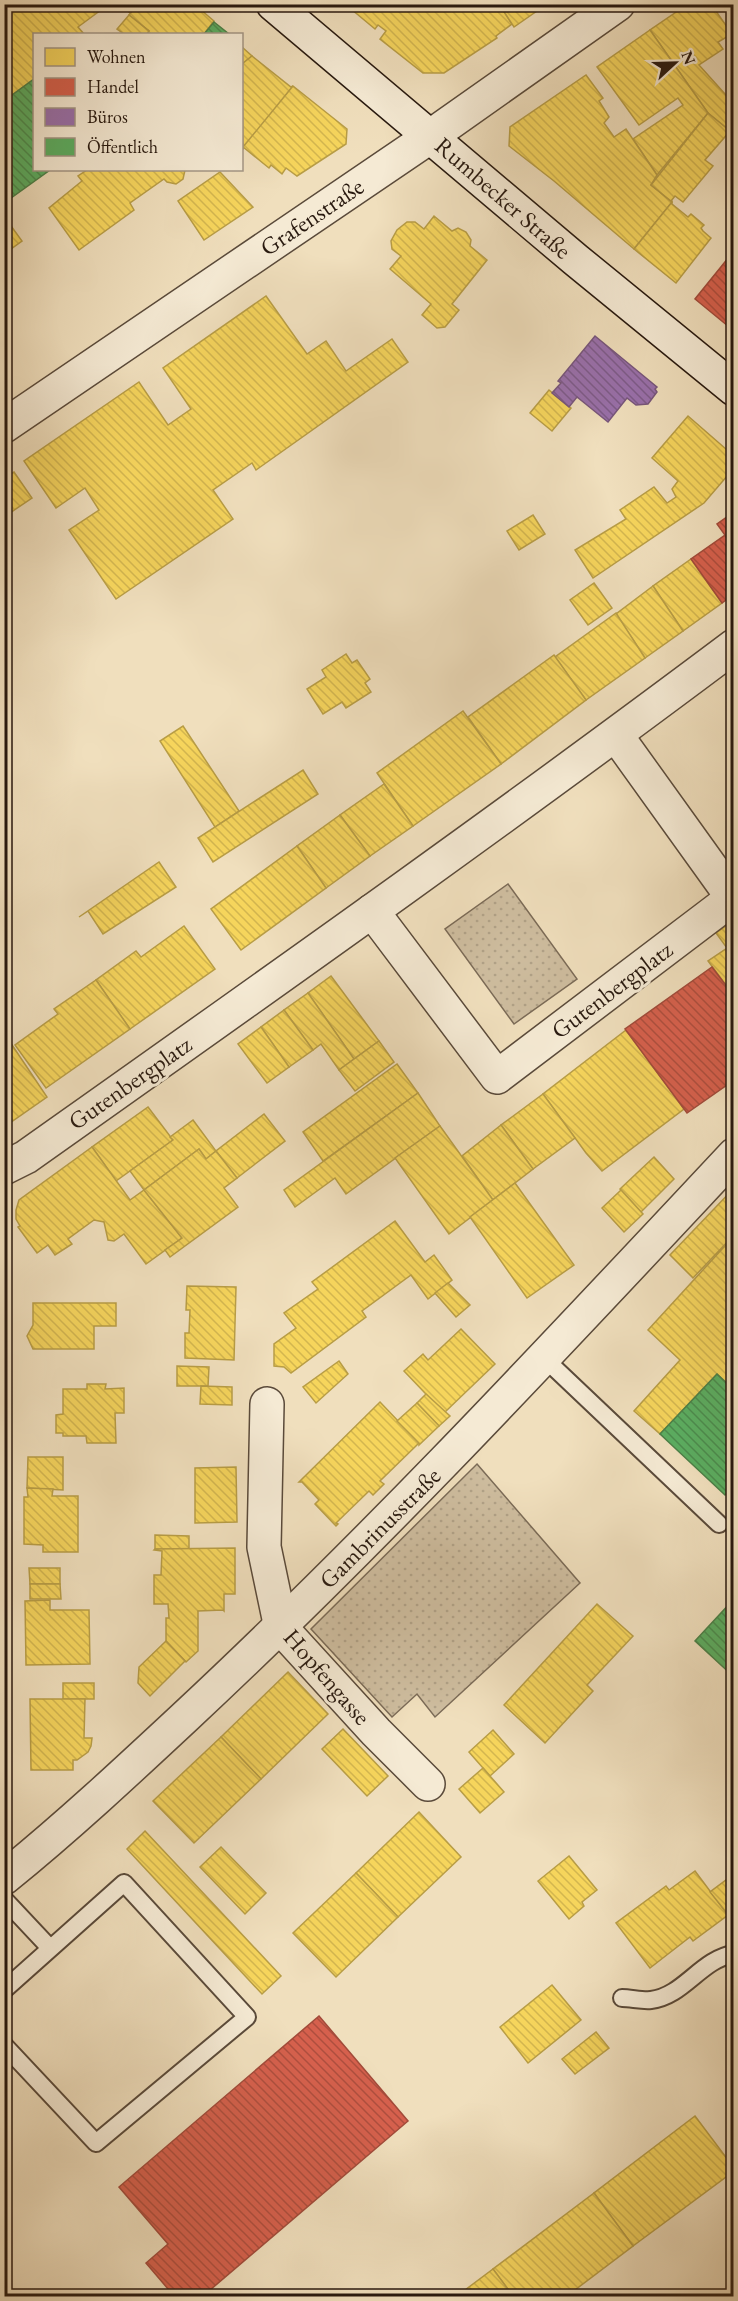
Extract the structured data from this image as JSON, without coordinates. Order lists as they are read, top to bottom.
{
  "streets": {
    "street": [
      "Rumbecker Straße",
      "Grafenstraße",
      "Gutenbergplatz",
      "Gambrinusstraße",
      "Hopfengasse"
    ]
  },
  "crossings": [
    ["Rumbecker Straße", "Grafenstraße"],
    ["Gambrinusstraße", "Hopfengasse"]
  ],
  "legend": [
    "Wohnen",
    "Handel",
    "Büros",
    "Öffentlich"
  ],
  "north": "right"
}
